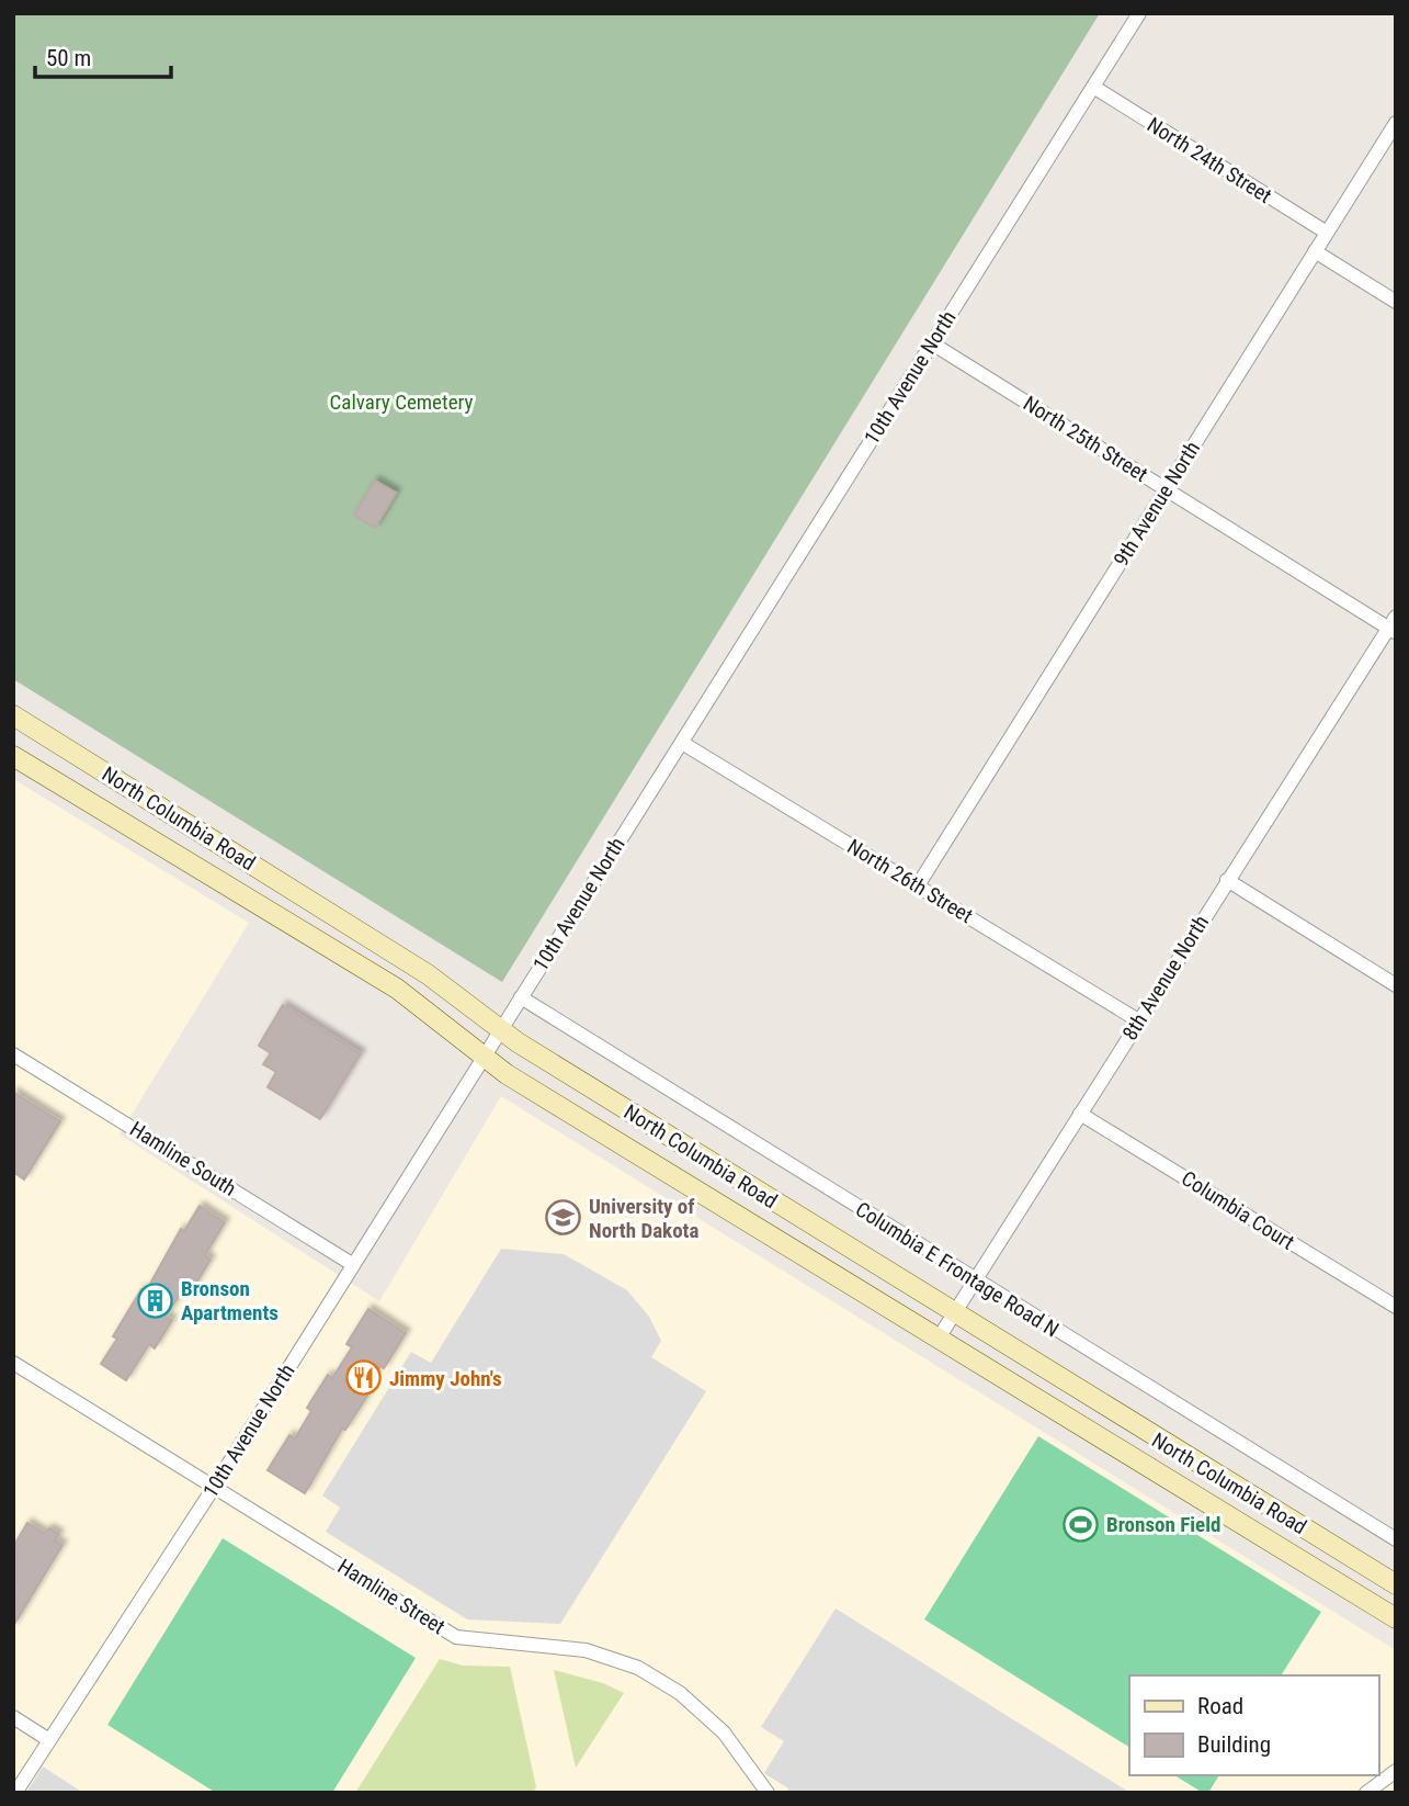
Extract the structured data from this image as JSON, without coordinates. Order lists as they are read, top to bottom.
{
  "streets": {
    "main road": ["North Columbia Road"],
    "street": [
      "North 24th Street",
      "10th Avenue North",
      "North 25th Street",
      "9th Avenue North",
      "North 26th Street",
      "8th Avenue North",
      "Hamline South",
      "Columbia Court",
      "Columbia E Frontage Road N",
      "Hamline Street"
    ]
  },
  "crossings": [
    ["North 24th Street", "10th Avenue North"],
    ["North 24th Street", "9th Avenue North"],
    ["10th Avenue North", "North 25th Street"],
    ["10th Avenue North", "North Columbia Road"],
    ["10th Avenue North", "North 26th Street"],
    ["10th Avenue North", "Hamline South"],
    ["10th Avenue North", "Columbia E Frontage Road N"],
    ["10th Avenue North", "Hamline Street"],
    ["North 25th Street", "9th Avenue North"],
    ["North 25th Street", "8th Avenue North"],
    ["9th Avenue North", "North 26th Street"],
    ["North Columbia Road", "8th Avenue North"],
    ["North 26th Street", "8th Avenue North"],
    ["8th Avenue North", "Columbia Court"],
    ["8th Avenue North", "Columbia E Frontage Road N"]
  ],
  "parks": ["Calvary Cemetery"],
  "places": {
    "school or university": ["University of North Dakota"],
    "building": ["Bronson Apartments"],
    "restaurant": ["Jimmy John's"],
    "sports": ["Bronson Field"]
  },
  "legend": ["Road", "Building"],
  "scale_bar": "50 m"
}
